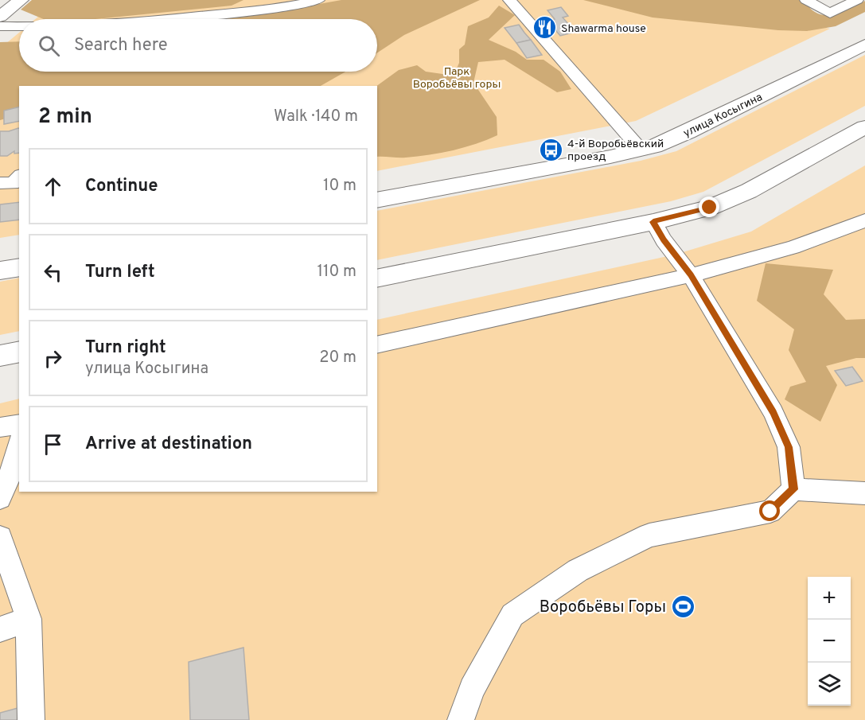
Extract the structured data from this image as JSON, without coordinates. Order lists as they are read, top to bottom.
{
  "streets": {
    "main road": ["улица Косыгина"]
  },
  "parks": ["Парк Воробьёвы горы"],
  "places": {
    "restaurant": ["Shawarma house"],
    "bus stop": ["4-й Воробьёвский проезд"],
    "sports": ["Воробьёвы Горы"]
  },
  "page": {
    "search": "Search here",
    "heading": ["2 min", "Walk · 140 m"],
    "list": [
      ["Continue", "10 m"],
      ["Turn left", "110 m"],
      ["Turn right", "улица Косыгина", "20 m"],
      "Arrive at destination"
    ],
    "map_buttons": ["+", "−"]
  }
}
